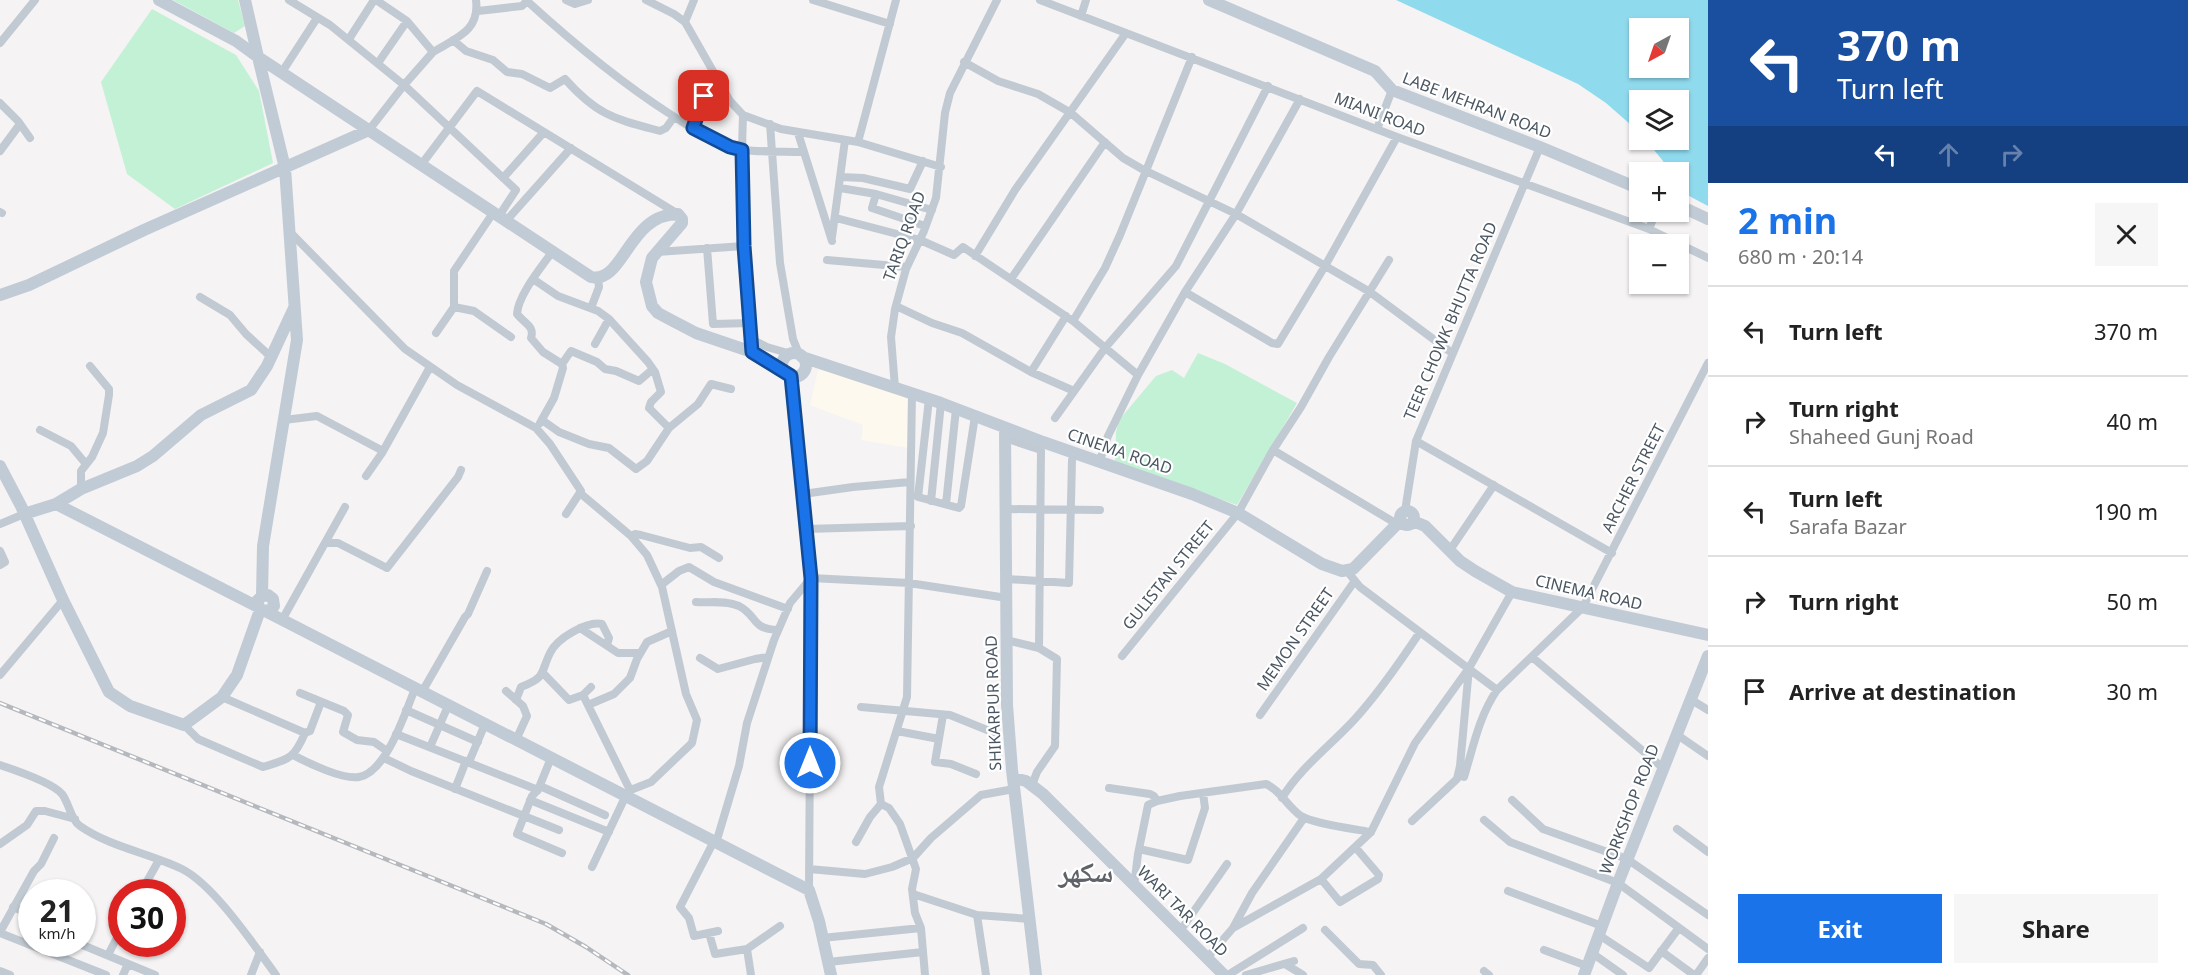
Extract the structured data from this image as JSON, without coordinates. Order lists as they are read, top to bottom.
{
  "streets": {
    "street": [
      "LABE MEHRAN ROAD",
      "MIANI ROAD",
      "TARIQ ROAD",
      "TEER CHOWK BHUTTA ROAD",
      "CINEMA ROAD",
      "ARCHER STREET",
      "GULISTAN STREET",
      "MEMON STREET",
      "SHIKARPUR ROAD",
      "WORKSHOP ROAD",
      "WARI TAR ROAD"
    ]
  },
  "crossings": [
    ["LABE MEHRAN ROAD", "TEER CHOWK BHUTTA ROAD"],
    ["MIANI ROAD", "TEER CHOWK BHUTTA ROAD"],
    ["TARIQ ROAD", "CINEMA ROAD"],
    ["TEER CHOWK BHUTTA ROAD", "CINEMA ROAD"],
    ["CINEMA ROAD", "ARCHER STREET"],
    ["CINEMA ROAD", "GULISTAN STREET"],
    ["CINEMA ROAD", "MEMON STREET"],
    ["CINEMA ROAD", "SHIKARPUR ROAD"],
    ["SHIKARPUR ROAD", "WARI TAR ROAD"]
  ],
  "districts": ["سکھر"],
  "north": "bottom left",
  "page": {
    "turn": ["370 m", "Turn left"],
    "map_buttons": ["+", "−"],
    "heading": ["2 min", "680 m · 20:14"],
    "list": [
      {
        "name": "Turn left",
        "value": "370 m"
      },
      {
        "name": "Turn right",
        "note": "Shaheed Gunj Road",
        "value": "40 m"
      },
      {
        "name": "Turn left",
        "note": "Sarafa Bazar",
        "value": "190 m"
      },
      {
        "name": "Turn right",
        "value": "50 m"
      },
      {
        "name": "Arrive at destination",
        "value": "30 m"
      }
    ],
    "speed": "21 km/h",
    "limit": "30",
    "buttons": ["Exit", "Share"]
  }
}
